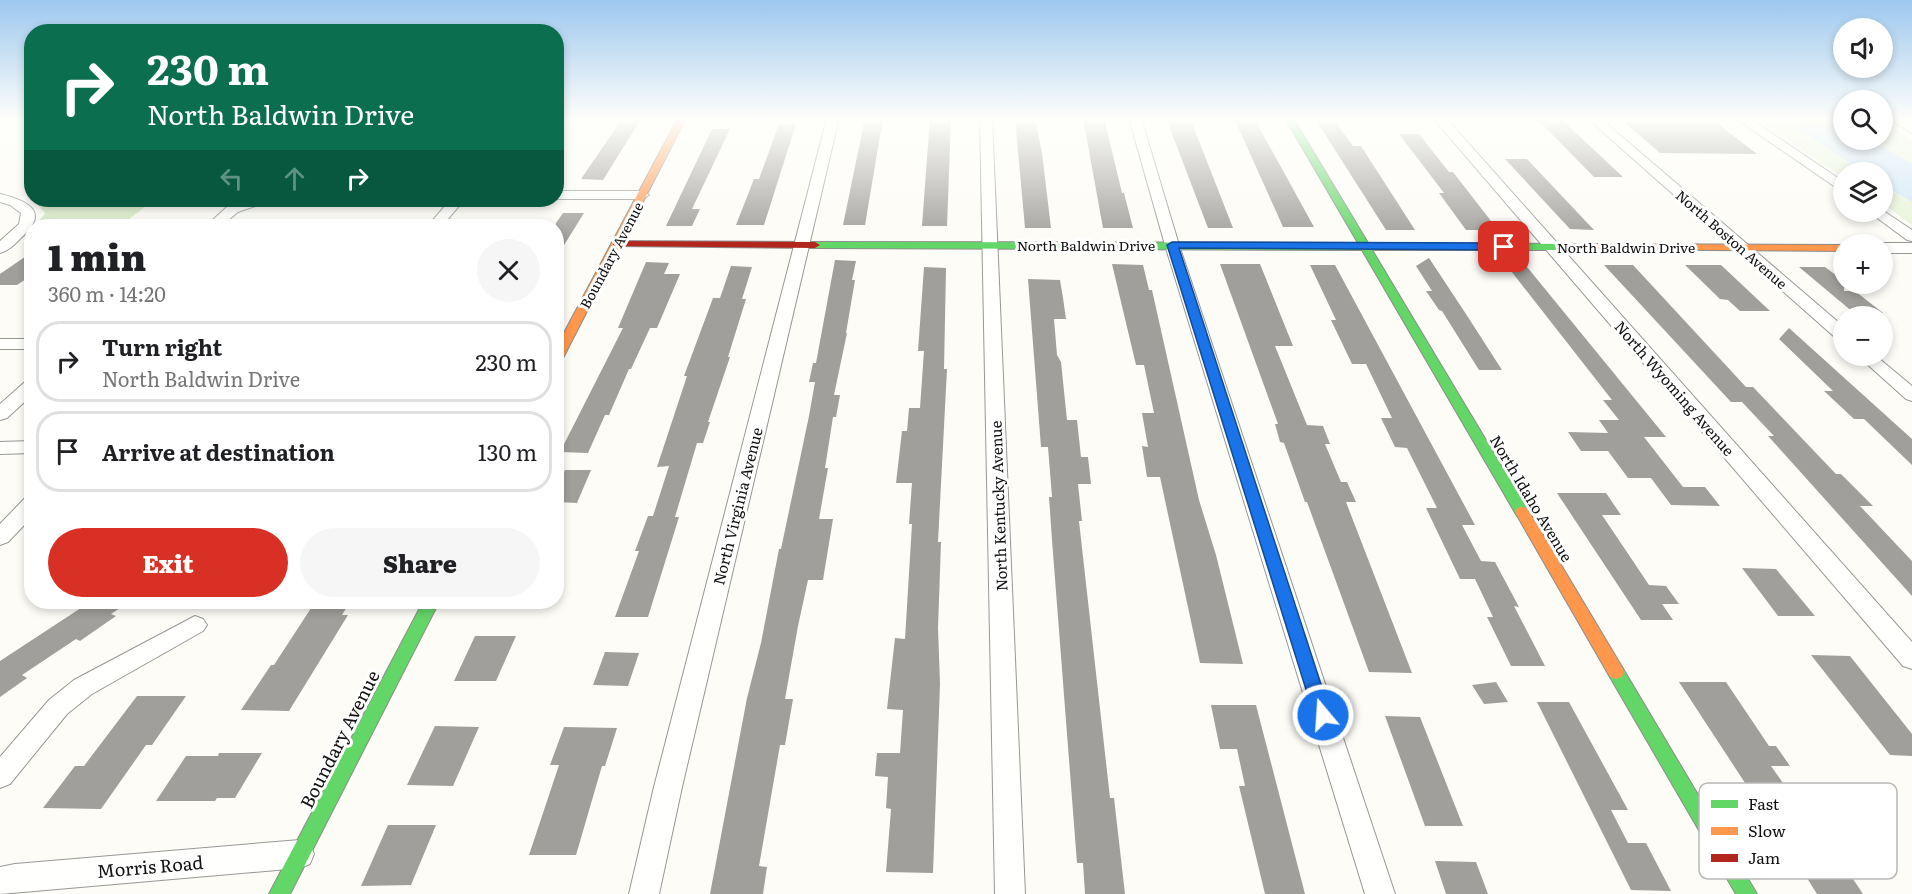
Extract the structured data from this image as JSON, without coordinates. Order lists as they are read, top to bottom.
{
  "streets": {
    "street": [
      "North Boston Avenue",
      "North Baldwin Drive",
      "Boundary Avenue",
      "North Wyoming Avenue",
      "North Idaho Avenue",
      "North Virginia Avenue",
      "North Kentucky Avenue",
      "Morris Road"
    ]
  },
  "crossings": [
    ["North Boston Avenue", "North Baldwin Drive"],
    ["North Baldwin Drive", "Boundary Avenue"],
    ["North Baldwin Drive", "North Wyoming Avenue"],
    ["North Baldwin Drive", "North Idaho Avenue"],
    ["North Baldwin Drive", "North Virginia Avenue"],
    ["North Baldwin Drive", "North Kentucky Avenue"],
    ["Boundary Avenue", "Morris Road"]
  ],
  "legend": ["Fast", "Slow", "Jam"],
  "page": {
    "map_buttons": ["+", "−"],
    "turn": ["230 m", "North Baldwin Drive"],
    "heading": ["1 min", "360 m · 14:20"],
    "list": [
      {
        "name": "Turn right",
        "note": "North Baldwin Drive",
        "value": "230 m"
      },
      {
        "name": "Arrive at destination",
        "value": "130 m"
      }
    ],
    "buttons": ["Exit", "Share"]
  }
}
